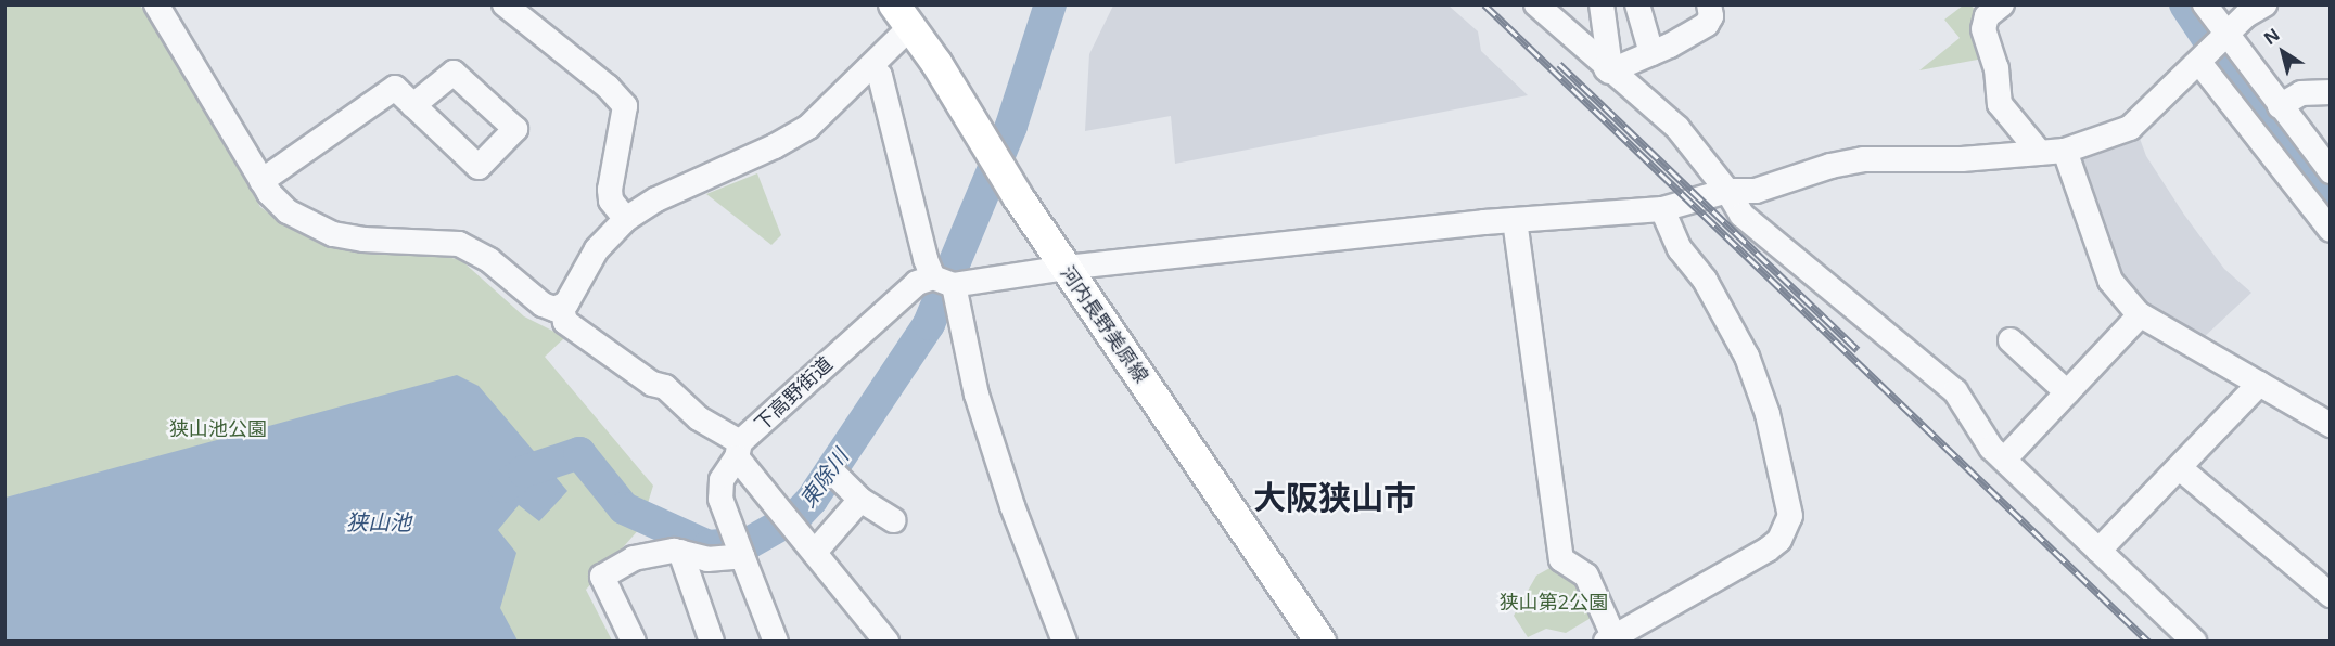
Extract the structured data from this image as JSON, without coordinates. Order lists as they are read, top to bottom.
{
  "streets": {
    "main road": ["河内長野美原線"],
    "street": ["下高野街道"]
  },
  "districts": ["大阪狭山市"],
  "water": ["東除川", "狭山池"],
  "parks": ["狭山池公園", "狭山第2公園"],
  "north": "top left"
}
